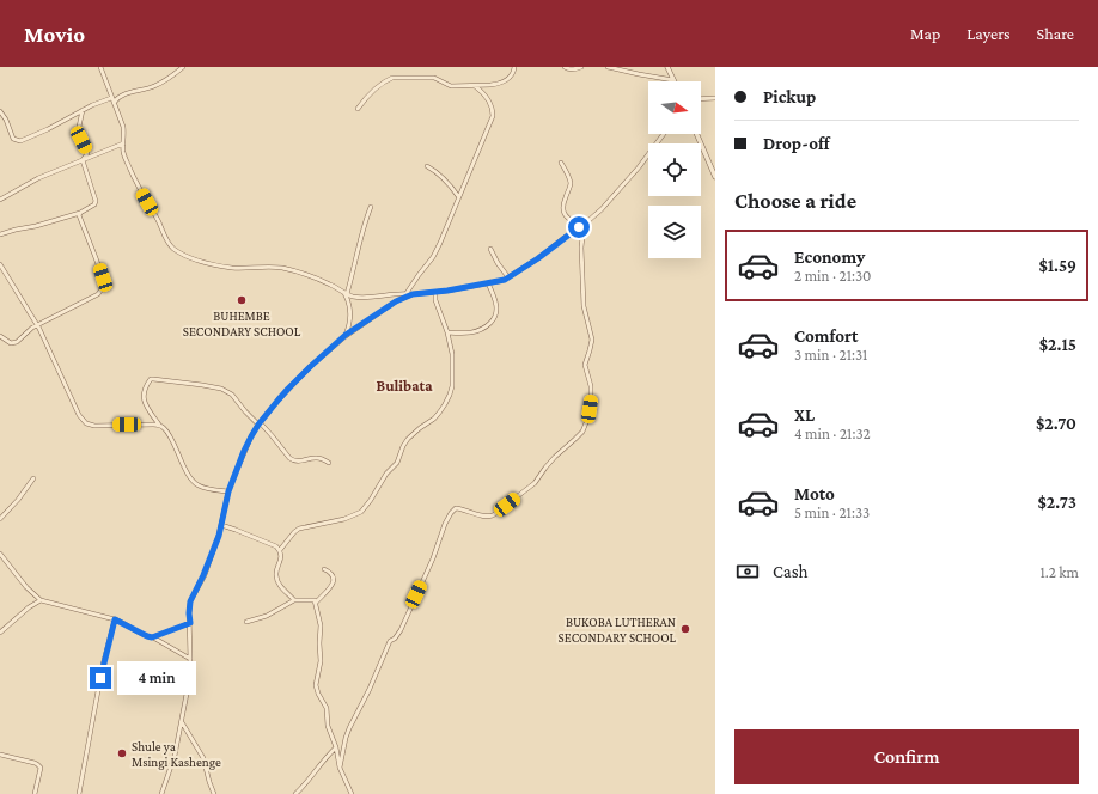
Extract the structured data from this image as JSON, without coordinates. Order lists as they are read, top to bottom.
{
  "districts": ["Bulibata"],
  "places": ["BUHEMBE SECONDARY SCHOOL", "BUKOBA LUTHERAN SECONDARY SCHOOL", "Shule ya Msingi Kashenge"],
  "north": "right",
  "page": {
    "header": "Movio",
    "nav": ["Map", "Layers", "Share"],
    "banner": ["Pickup", "Drop-off"],
    "heading": "Choose a ride",
    "list": [
      {
        "name": "Economy",
        "note": "2 min · 21:30",
        "value": "$1.59"
      },
      {
        "name": "Comfort",
        "note": "3 min · 21:31",
        "value": "$2.15"
      },
      {
        "name": "XL",
        "note": "4 min · 21:32",
        "value": "$2.70"
      },
      {
        "name": "Moto",
        "note": "5 min · 21:33",
        "value": "$2.73"
      }
    ],
    "pay": ["Cash", "1.2 km"],
    "bubble": "4 min",
    "buttons": "Confirm"
  }
}
